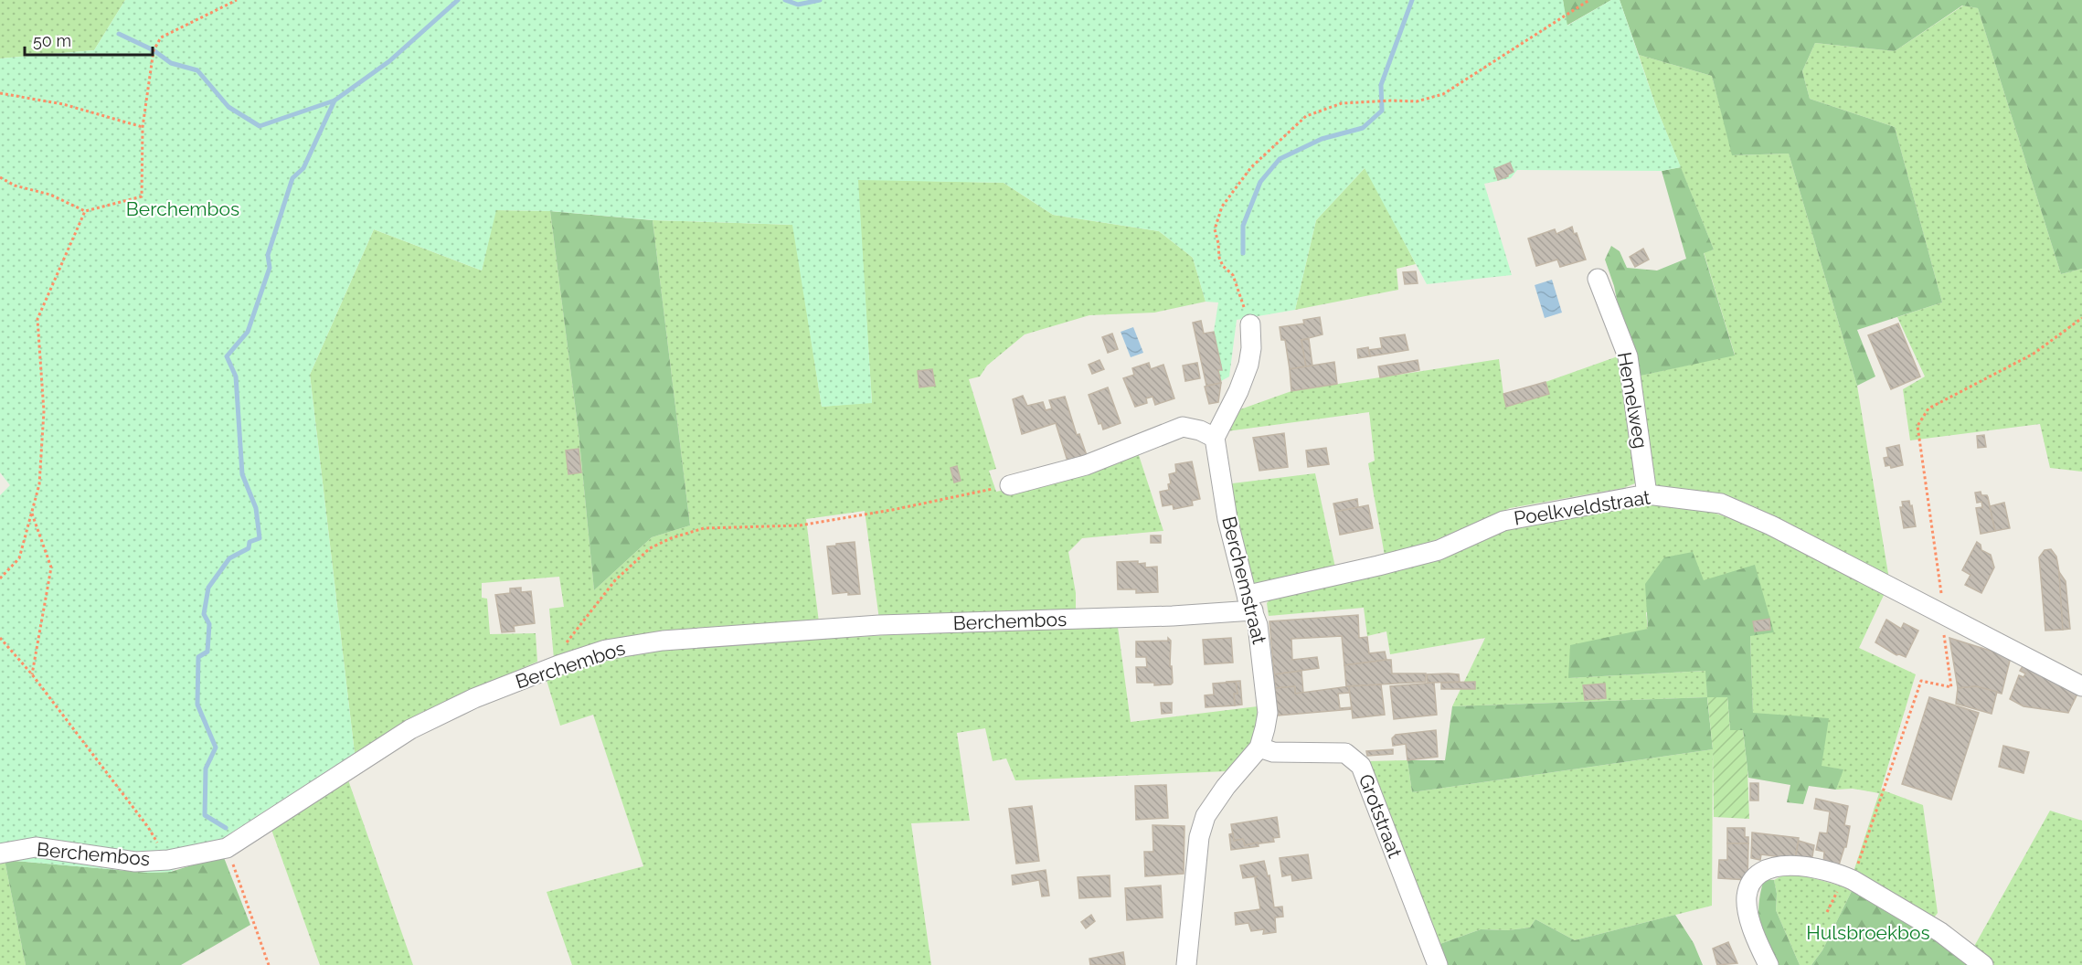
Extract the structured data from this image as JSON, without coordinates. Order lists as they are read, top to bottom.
{
  "streets": {
    "street": [
      "Hemelweg",
      "Poelkveldstraat",
      "Berchemstraat",
      "Berchembos",
      "Grotstraat"
    ]
  },
  "crossings": [
    ["Hemelweg", "Poelkveldstraat"],
    ["Poelkveldstraat", "Berchemstraat"],
    ["Poelkveldstraat", "Berchembos"],
    ["Berchemstraat", "Berchembos"],
    ["Berchemstraat", "Grotstraat"]
  ],
  "parks": ["Berchembos", "Hulsbroekbos"],
  "scale_bar": "50 m"
}
